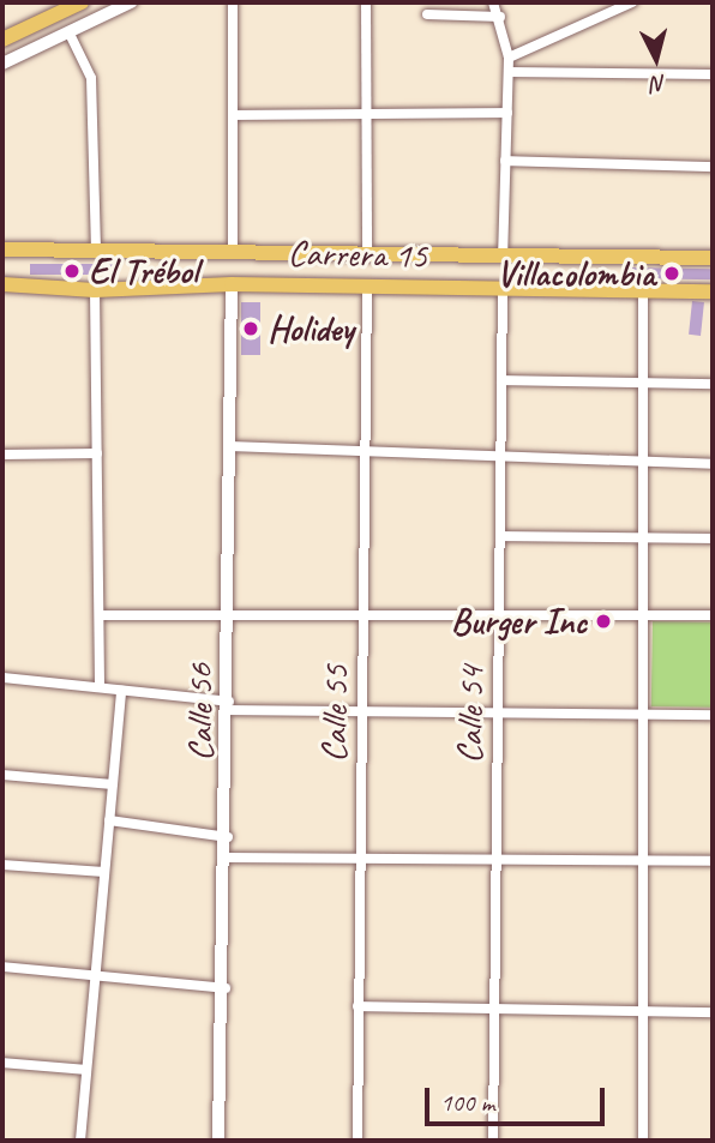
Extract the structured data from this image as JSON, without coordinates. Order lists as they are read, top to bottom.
{
  "streets": {
    "main road": ["Carrera 15"],
    "street": ["Calle 56", "Calle 55", "Calle 54"]
  },
  "crossings": [
    ["Carrera 15", "Calle 56"],
    ["Carrera 15", "Calle 55"],
    ["Carrera 15", "Calle 54"]
  ],
  "places": [
    "El Trébol",
    "Villacolombia",
    "Holidey",
    "Burger Inc"
  ],
  "scale_bar": "100 m",
  "north": "bottom"
}
